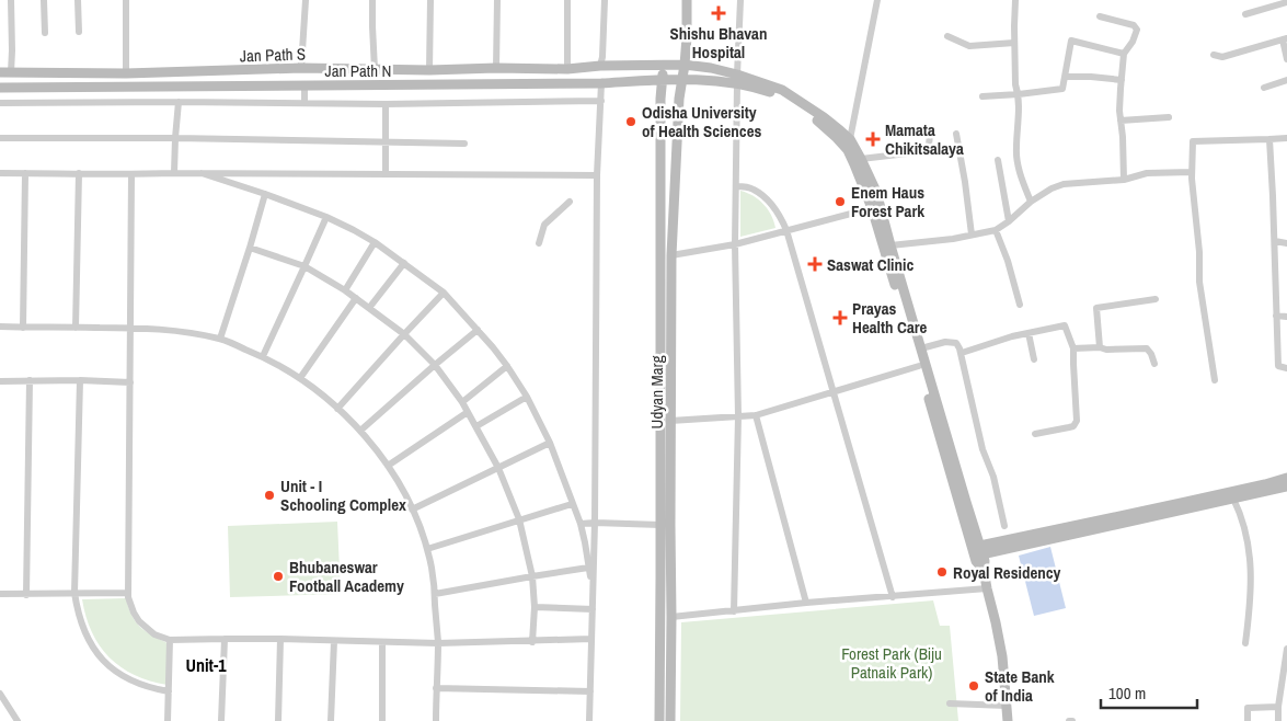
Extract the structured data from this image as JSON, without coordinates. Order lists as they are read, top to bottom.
{
  "streets": {
    "street": ["Jan Path S", "Jan Path N", "Udyan Marg"]
  },
  "crossings": [
    ["Jan Path S", "Jan Path N"],
    ["Jan Path S", "Udyan Marg"],
    ["Jan Path N", "Udyan Marg"]
  ],
  "districts": ["Unit-1"],
  "parks": ["Forest Park (Biju Patnaik Park)"],
  "places": {
    "health": [
      "Shishu Bhavan Hospital",
      "Mamata Chikitsalaya",
      "Saswat Clinic",
      "Prayas Health Care"
    ],
    "other": [
      "Odisha University of Health Sciences",
      "Enem Haus Forest Park",
      "Unit - I Schooling Complex",
      "Royal Residency",
      "Bhubaneswar Football Academy",
      "State Bank of India"
    ]
  },
  "scale_bar": "100 m"
}
